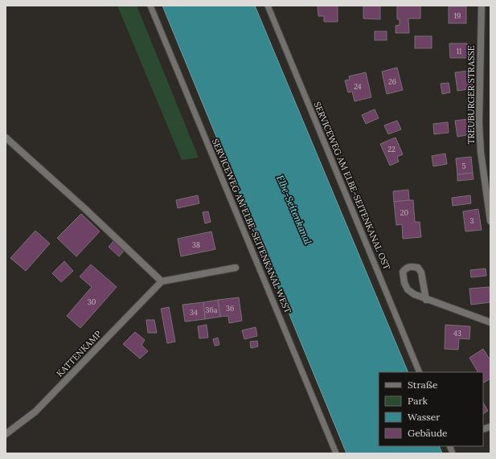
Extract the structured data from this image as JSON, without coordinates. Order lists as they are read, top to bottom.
{
  "streets": {
    "street": ["TREUBURGER STRASSE", "KATTENKAMP"],
    "lane": ["SERVICEWEG AM ELBE-SEITENKANAL OST", "SERVICEWEG AM ELBE-SEITENKANAL WEST"]
  },
  "water": ["Elbe-Seitenkanal"],
  "house_numbers": [
    "19",
    "11",
    "26",
    "24",
    "22",
    "5",
    "20",
    "3",
    "38",
    "30",
    "36",
    "36a",
    "34",
    "43"
  ],
  "legend": [
    "Straße",
    "Park",
    "Wasser",
    "Gebäude"
  ]
}
